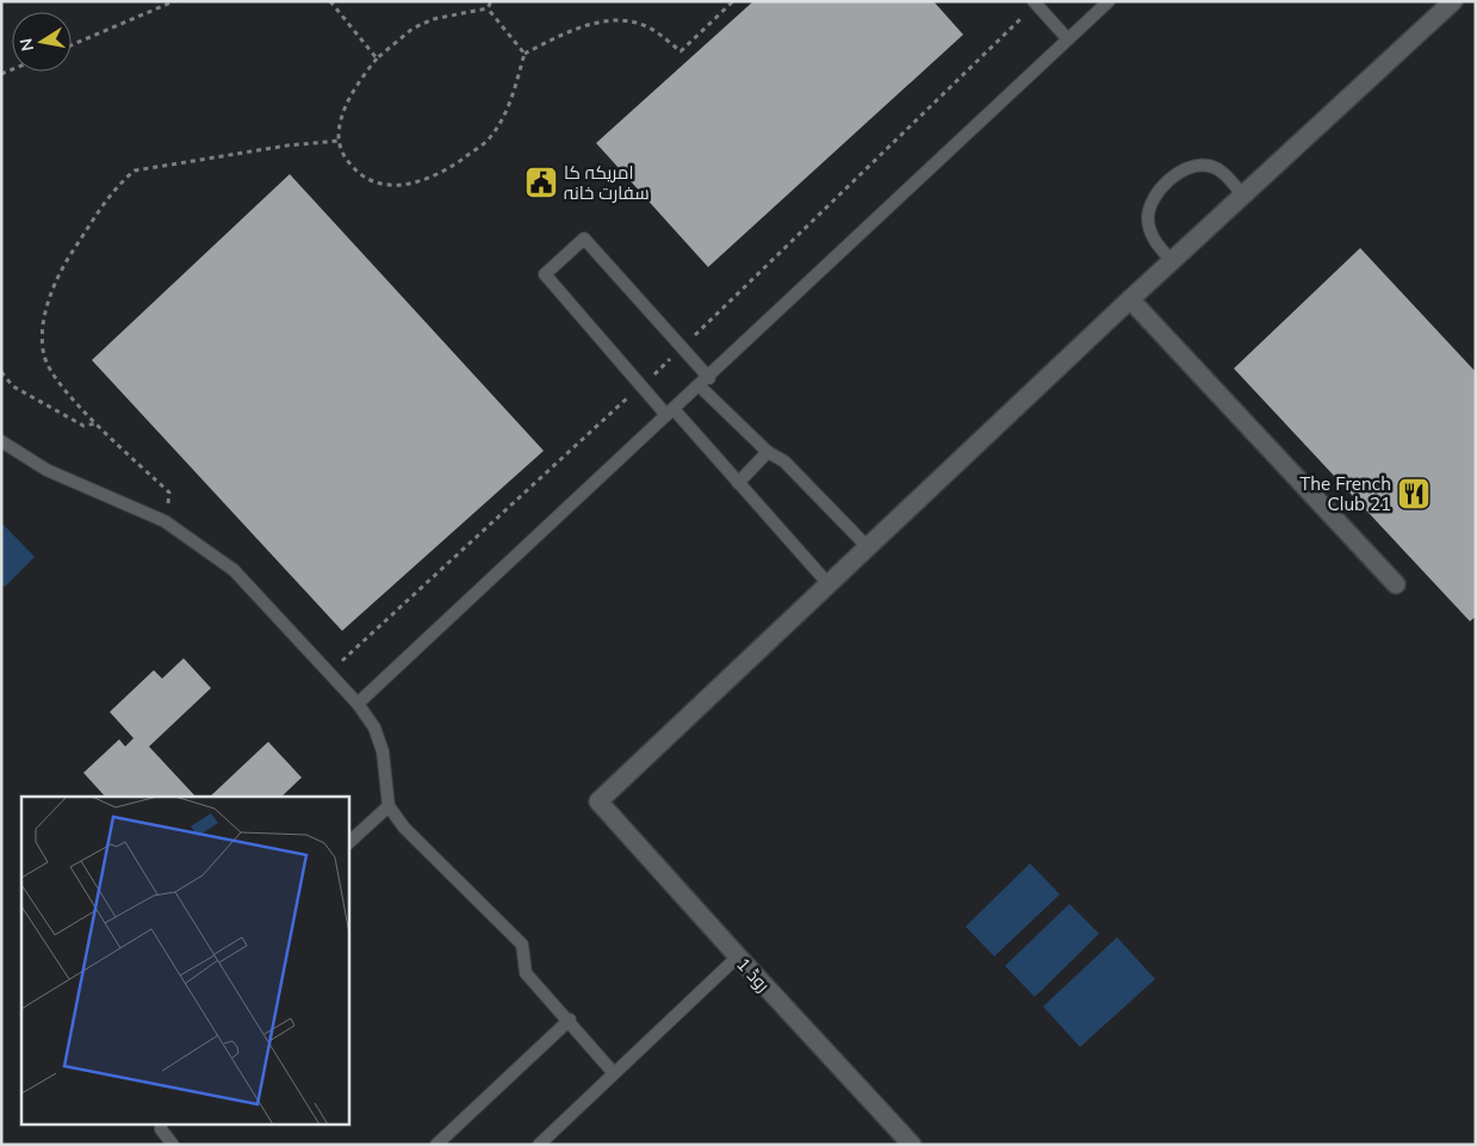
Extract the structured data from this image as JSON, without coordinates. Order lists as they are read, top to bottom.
{
  "streets": {
    "street": ["روڈ 1"]
  },
  "places": {
    "public building": ["امریکہ کا سفارت خانہ"],
    "restaurant": ["The French Club 21"]
  },
  "north": "left"
}
